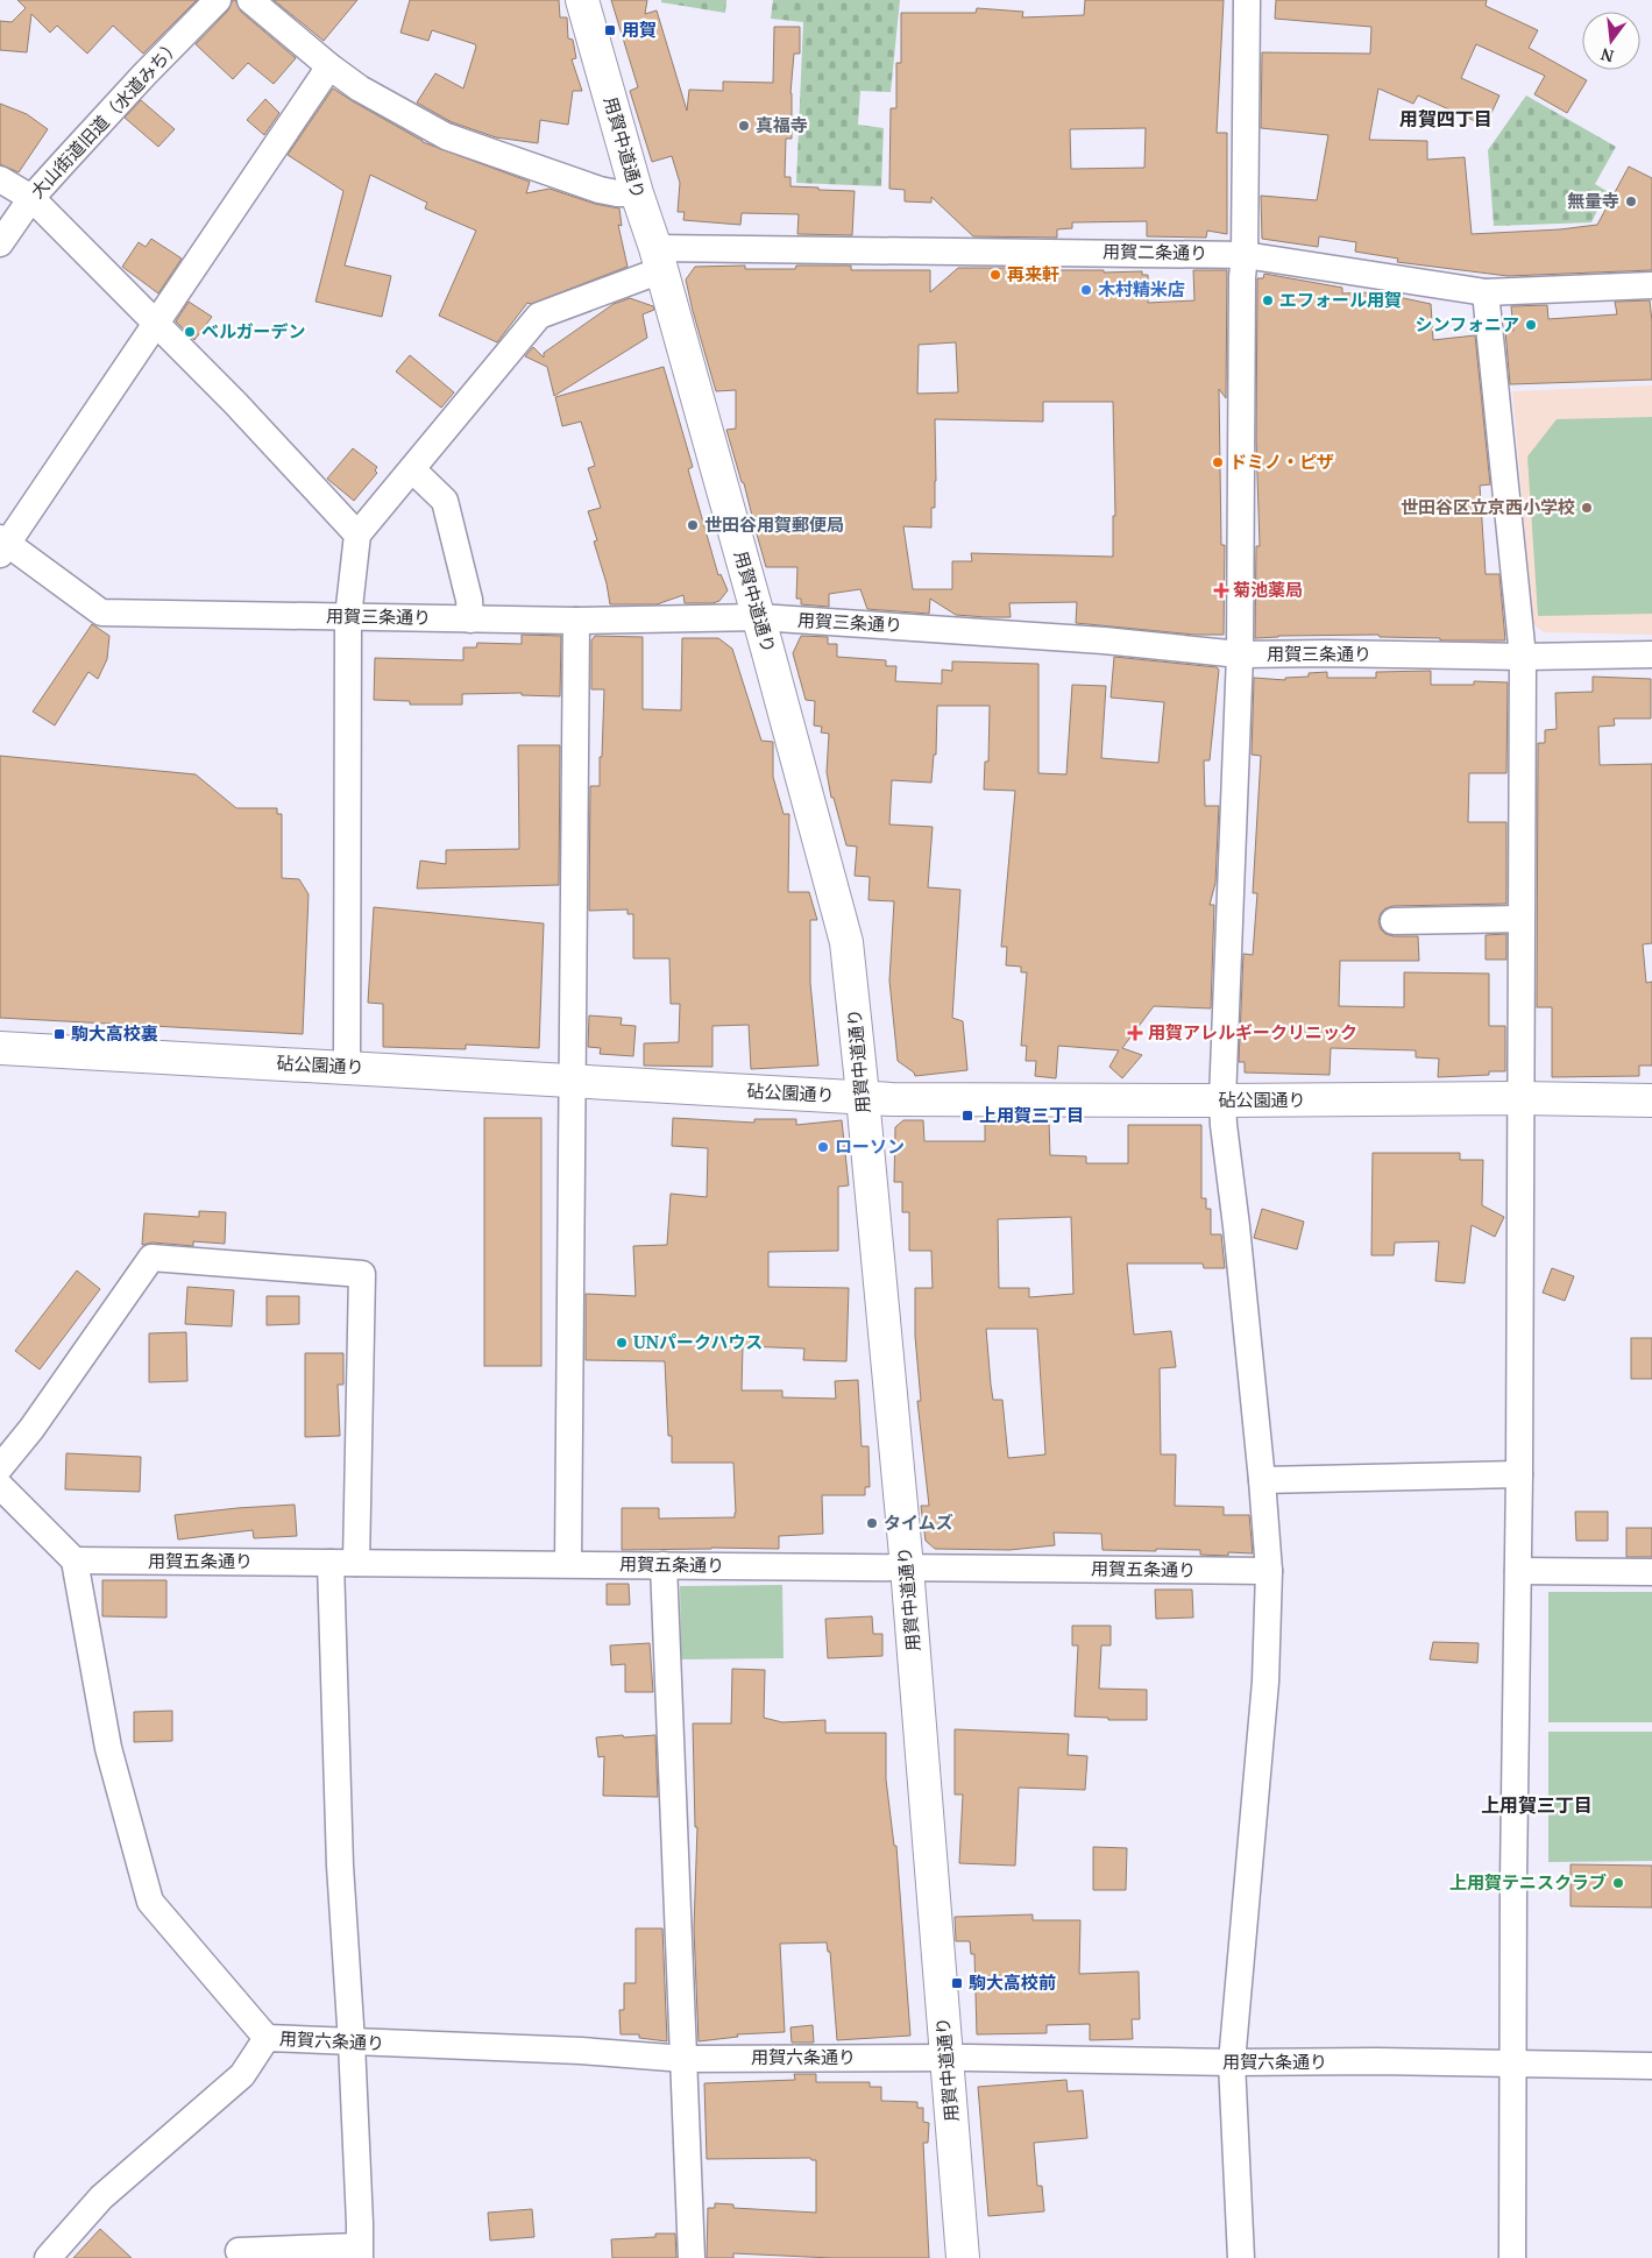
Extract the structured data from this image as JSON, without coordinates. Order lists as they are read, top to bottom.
{
  "streets": {
    "street": [
      "大山街道旧道（水道みち）",
      "用賀中道通り",
      "用賀二条通り",
      "用賀三条通り",
      "砧公園通り",
      "用賀五条通り",
      "用賀六条通り"
    ]
  },
  "crossings": [
    ["用賀中道通り", "用賀二条通り"],
    ["用賀中道通り", "用賀三条通り"],
    ["用賀中道通り", "砧公園通り"],
    ["用賀中道通り", "用賀五条通り"],
    ["用賀中道通り", "用賀六条通り"]
  ],
  "districts": ["用賀四丁目", "上用賀三丁目"],
  "places": {
    "transit": [
      "用賀",
      "駒大高校裏",
      "上用賀三丁目",
      "駒大高校前"
    ],
    "other": [
      "真福寺",
      "無量寺",
      "再来軒",
      "木村精米店",
      "エフォール用賀",
      "シンフォニア",
      "ベルガーデン",
      "ドミノ・ピザ",
      "世田谷区立京西小学校",
      "世田谷用賀郵便局",
      "ローソン",
      "UNパークハウス",
      "タイムズ",
      "上用賀テニスクラブ"
    ],
    "health": ["菊池薬局", "用賀アレルギークリニック"]
  },
  "north": "bottom"
}
